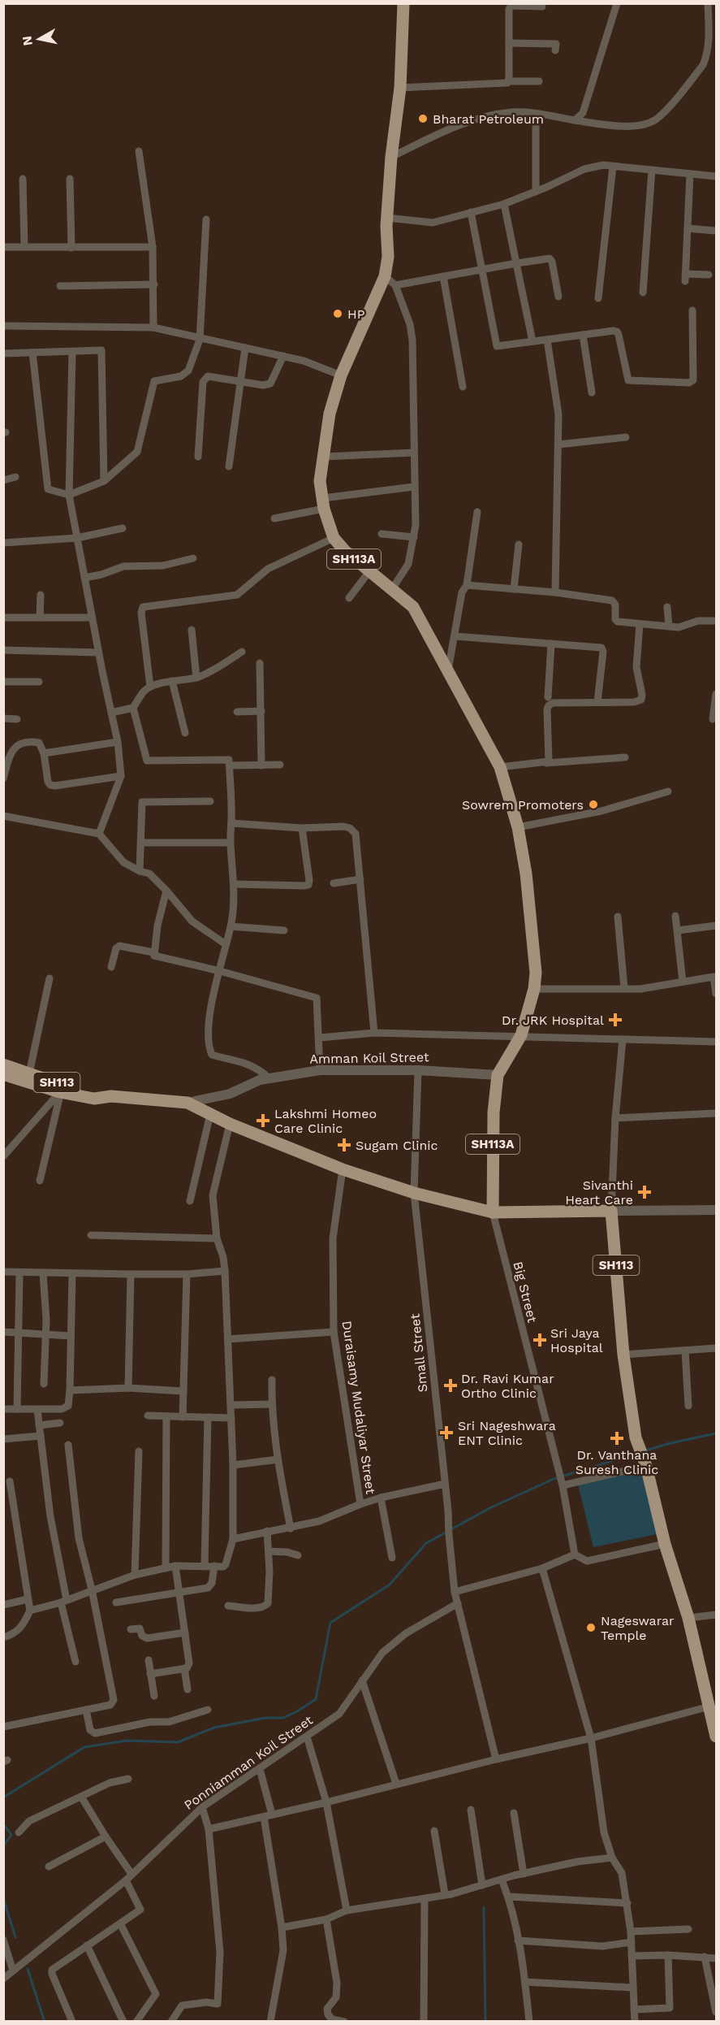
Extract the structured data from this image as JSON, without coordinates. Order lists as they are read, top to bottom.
{
  "streets": {
    "main road": ["SH113A", "SH113"],
    "street": [
      "Amman Koil Street",
      "Big Street",
      "Small Street",
      "Duraisamy Mudaliyar Street",
      "Ponniamman Koil Street"
    ]
  },
  "crossings": [
    ["SH113A", "Amman Koil Street"],
    ["SH113A", "SH113"],
    ["SH113A", "Big Street"],
    ["Amman Koil Street", "SH113"],
    ["Amman Koil Street", "Small Street"],
    ["SH113", "Big Street"],
    ["SH113", "Small Street"],
    ["SH113", "Duraisamy Mudaliyar Street"],
    ["Small Street", "Ponniamman Koil Street"]
  ],
  "places": {
    "other": [
      "Bharat Petroleum",
      "HP",
      "Sowrem Promoters",
      "Nageswarar Temple"
    ],
    "health": [
      "Dr. JRK Hospital",
      "Lakshmi Homeo Care Clinic",
      "Sugam Clinic",
      "Sivanthi Heart Care",
      "Sri Jaya Hospital",
      "Dr. Ravi Kumar Ortho Clinic",
      "Sri Nageshwara ENT Clinic",
      "Dr. Vanthana Suresh Clinic"
    ]
  },
  "north": "left"
}
